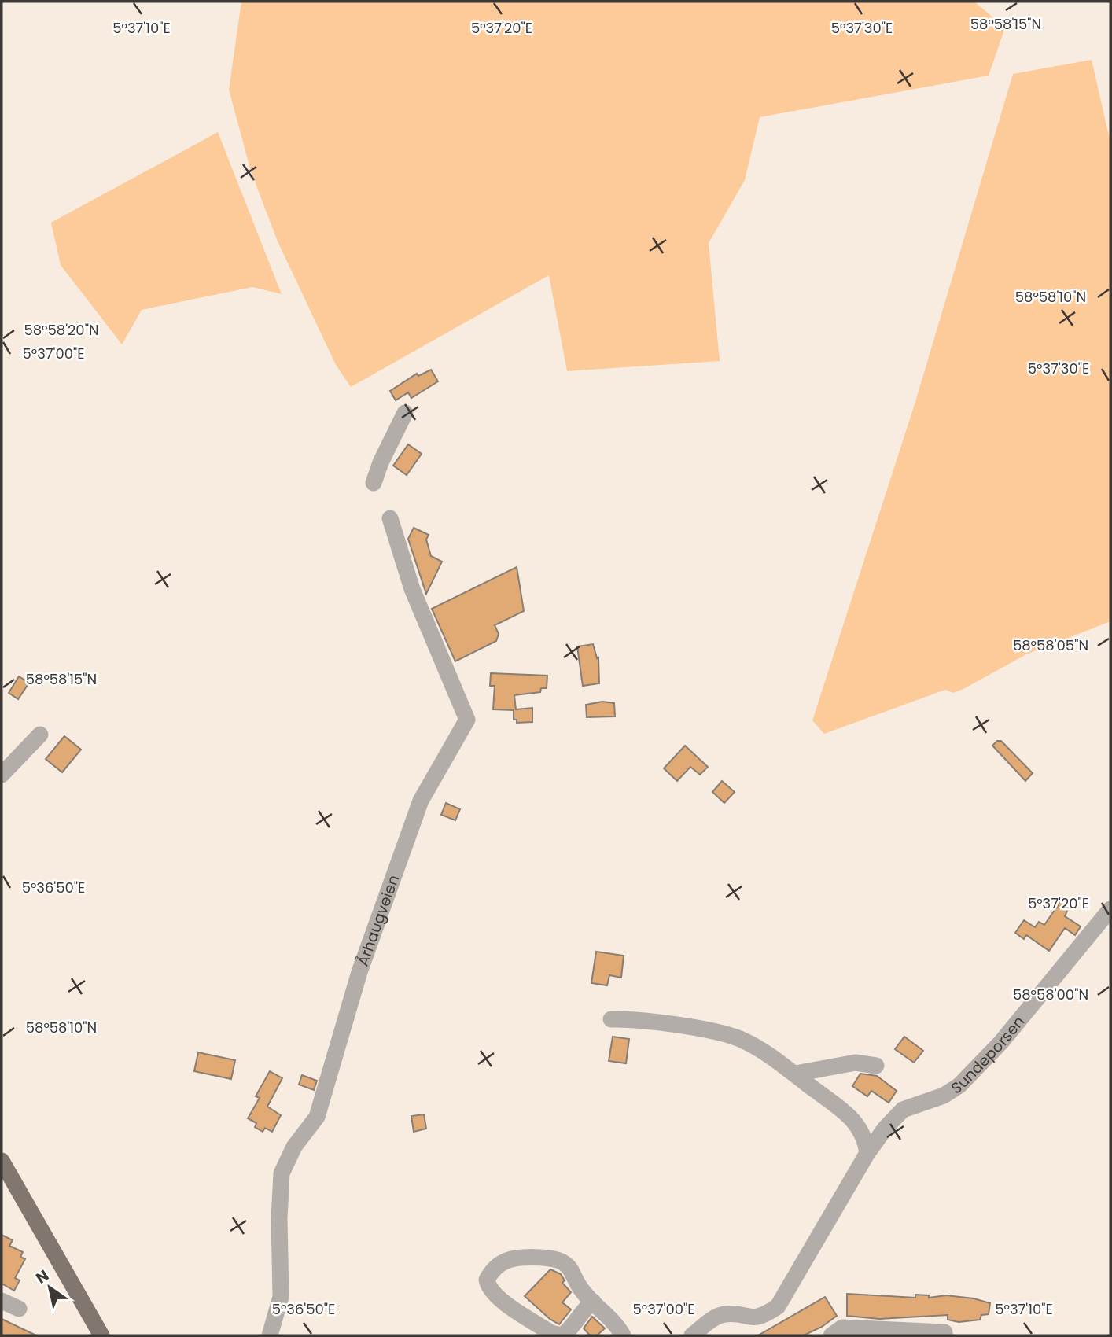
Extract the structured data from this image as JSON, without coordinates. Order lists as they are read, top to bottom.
{
  "streets": {
    "street": ["Århaugveien", "Sundeporsen"]
  },
  "north": "top left",
  "coordinates": [
    "58°58'15\"N",
    "5°37'10\"E",
    "5°37'20\"E",
    "5°37'30\"E",
    "58°58'10\"N",
    "58°58'20\"N",
    "5°37'00\"E",
    "58°58'05\"N",
    "5°36'50\"E",
    "58°58'00\"N"
  ]
}
